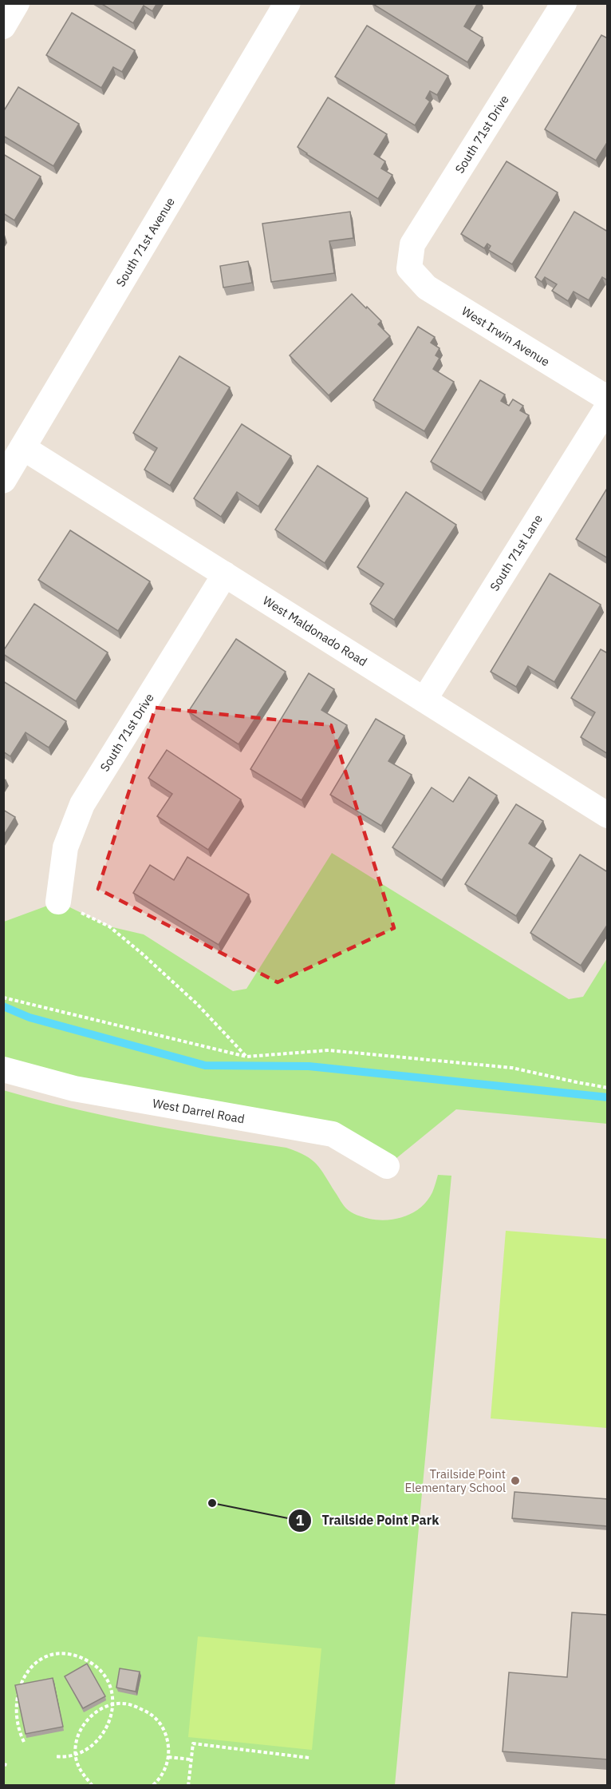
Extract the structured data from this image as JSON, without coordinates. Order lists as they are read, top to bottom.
{
  "streets": {
    "street": [
      "South 71st Drive",
      "South 71st Avenue",
      "West Irwin Avenue",
      "South 71st Lane",
      "West Maldonado Road",
      "West Darrel Road"
    ]
  },
  "crossings": [
    ["South 71st Drive", "West Irwin Avenue"],
    ["South 71st Drive", "West Maldonado Road"],
    ["South 71st Avenue", "West Maldonado Road"],
    ["South 71st Lane", "West Maldonado Road"]
  ],
  "places": ["Trailside Point Elementary School", "Trailside Point Park"]
}
